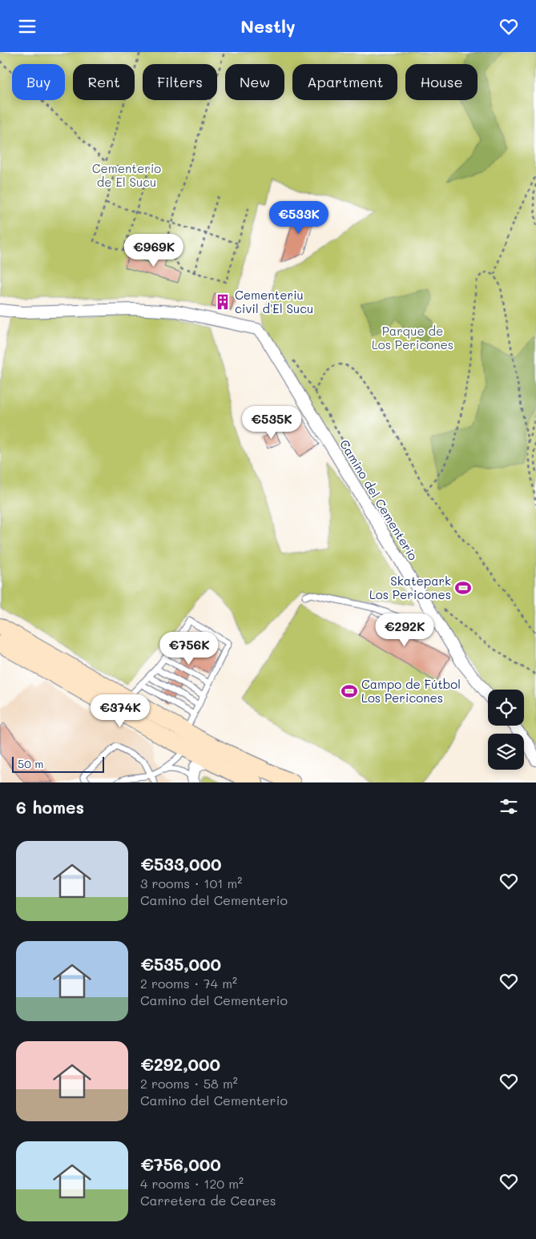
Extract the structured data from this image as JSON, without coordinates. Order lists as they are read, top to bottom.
{
  "streets": {
    "street": ["Camino del Cementerio"]
  },
  "parks": ["Cementerio de El Sucu", "Parque de Los Pericones"],
  "places": {
    "building": ["Cementeriu civil d'El Sucu"],
    "sports": ["Skatepark Los Pericones", "Campo de Fútbol Los Pericones"]
  },
  "scale_bar": "50 m",
  "page": {
    "header": "Nestly",
    "chip": [
      "Buy",
      "Rent",
      "Filters",
      "New",
      "Apartment",
      "House"
    ],
    "price": [
      "€533K",
      "€969K",
      "€535K",
      "€292K",
      "€756K",
      "€374K"
    ],
    "scale": "50 m",
    "heading": "6 homes",
    "list": [
      {
        "name": "€533,000",
        "note": "3 rooms · 101 m² · Camino del Cementerio"
      },
      {
        "name": "€535,000",
        "note": "2 rooms · 74 m² · Camino del Cementerio"
      },
      {
        "name": "€292,000",
        "note": "2 rooms · 58 m² · Camino del Cementerio"
      },
      {
        "name": "€756,000",
        "note": "4 rooms · 120 m² · Carretera de Ceares"
      }
    ]
  }
}
